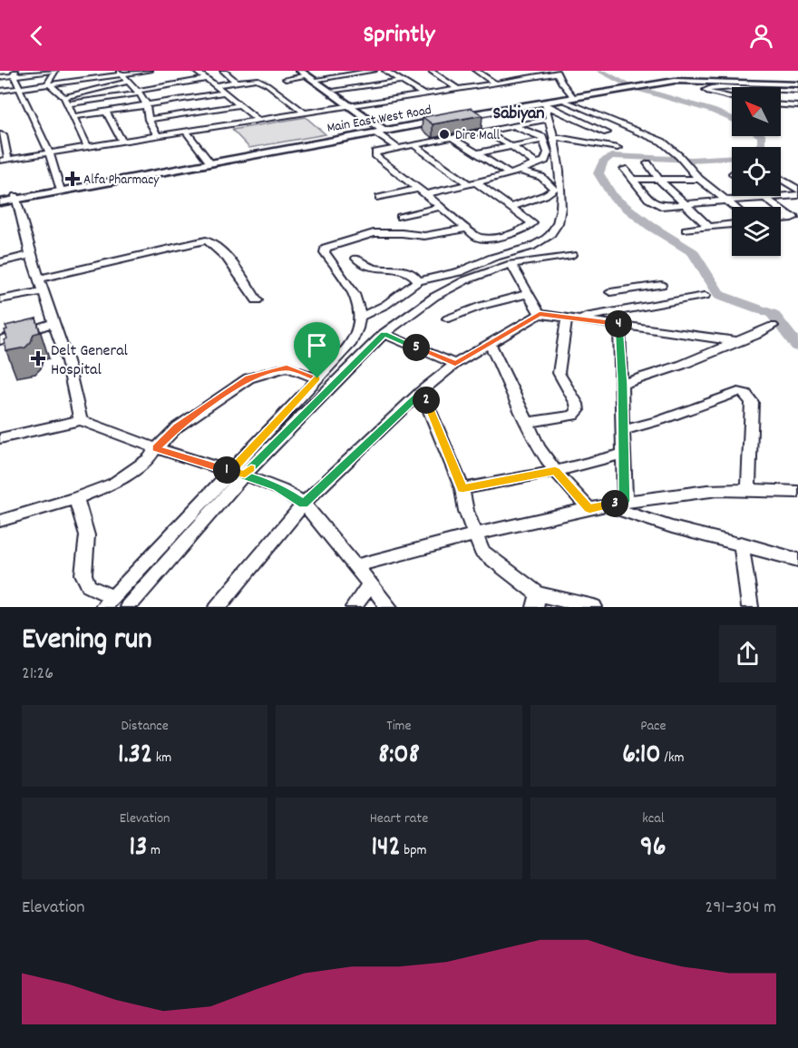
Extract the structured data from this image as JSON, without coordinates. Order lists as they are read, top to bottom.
{
  "streets": {
    "main road": ["Main East West Road"]
  },
  "districts": ["Sabiyan"],
  "places": {
    "other": ["Dire Mall"],
    "health": ["Alfa Pharmacy", "Delt General Hospital"]
  },
  "north": "top left",
  "page": {
    "header": "Sprintly",
    "pins": [
      "4",
      "5",
      "2",
      "1",
      "3"
    ],
    "heading": ["Evening run", "21:26"],
    "stats": [
      ["Distance", "1.32 km"],
      ["Time", "8:08"],
      ["Pace", "6:10 /km"],
      ["Elevation", "13 m"],
      ["Heart rate", "142 bpm"],
      ["kcal", "96"]
    ],
    "chart": ["Elevation", "291–304 m"]
  }
}
